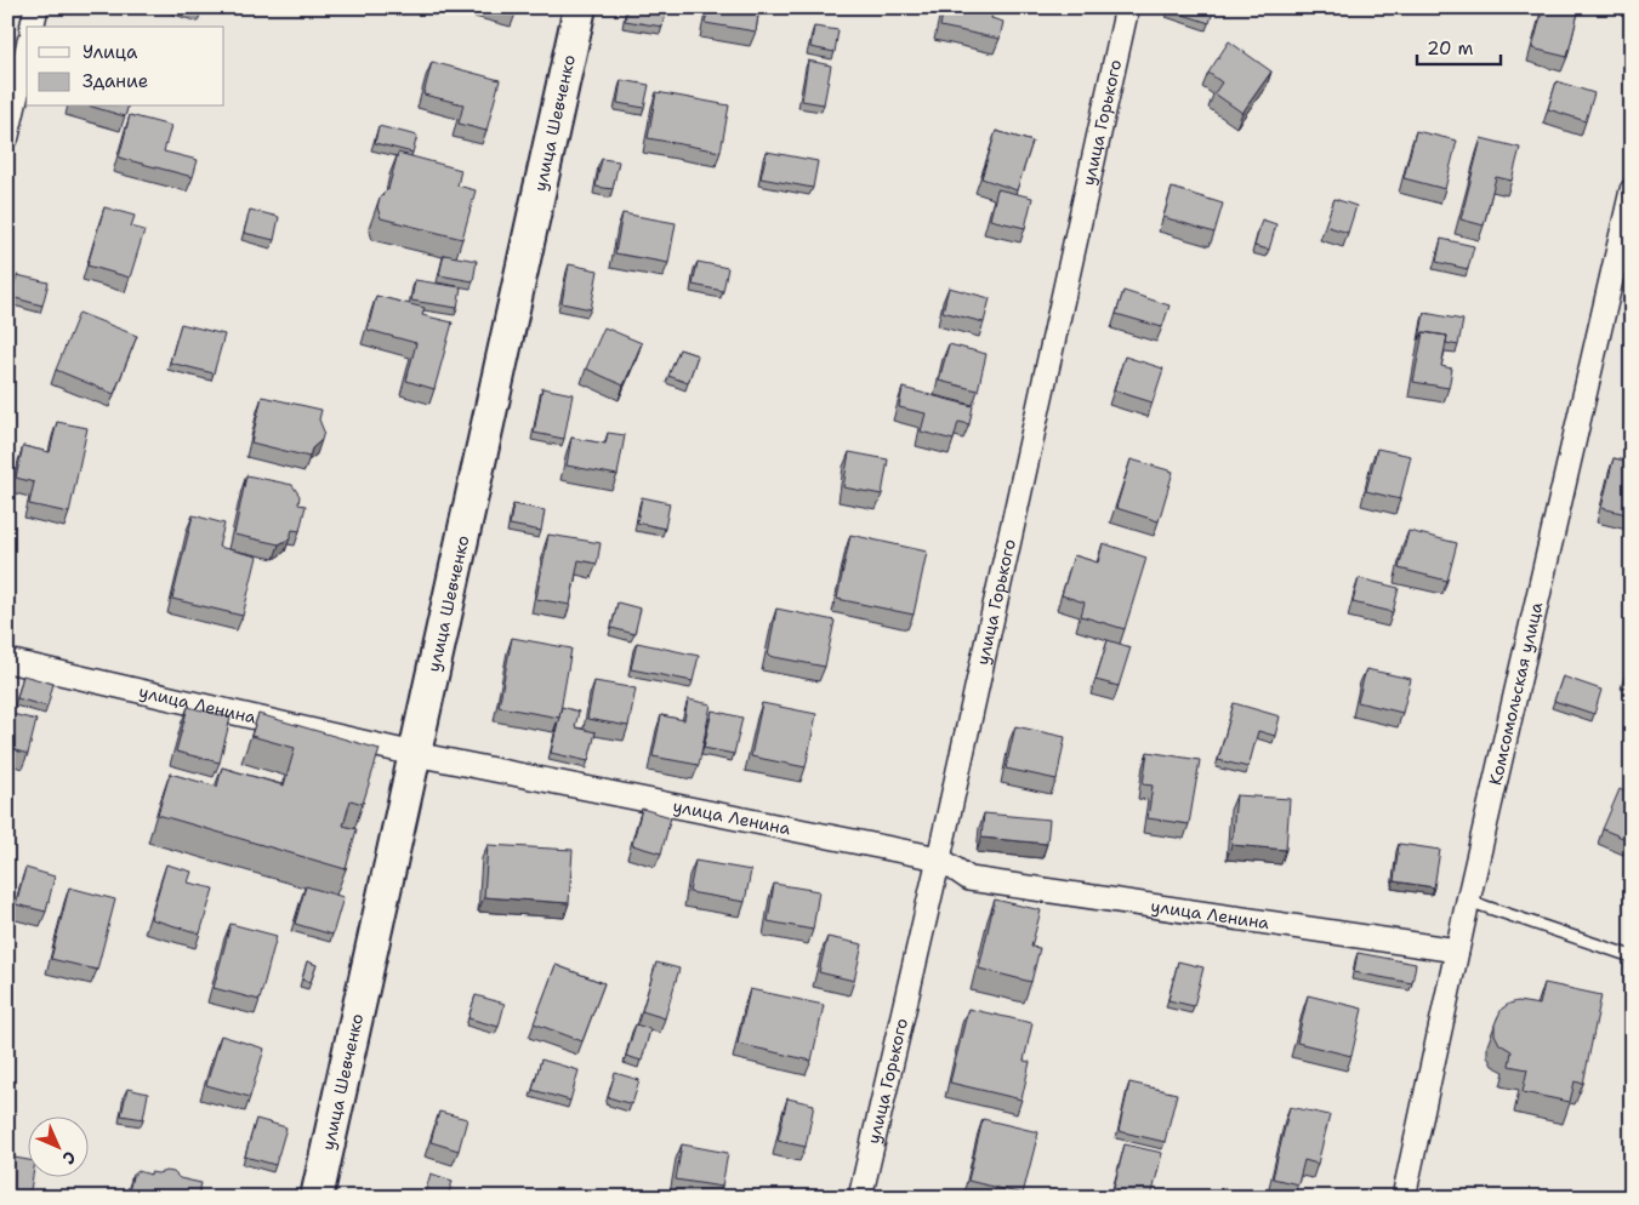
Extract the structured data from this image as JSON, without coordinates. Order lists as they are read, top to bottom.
{
  "streets": {
    "main road": ["улица Шевченко"],
    "street": ["улица Горького", "Комсомольская улица", "улица Ленина"]
  },
  "crossings": [
    ["улица Шевченко", "улица Ленина"],
    ["улица Горького", "улица Ленина"],
    ["Комсомольская улица", "улица Ленина"]
  ],
  "legend": ["Улица", "Здание"],
  "scale_bar": "20 m",
  "north": "bottom right"
}
